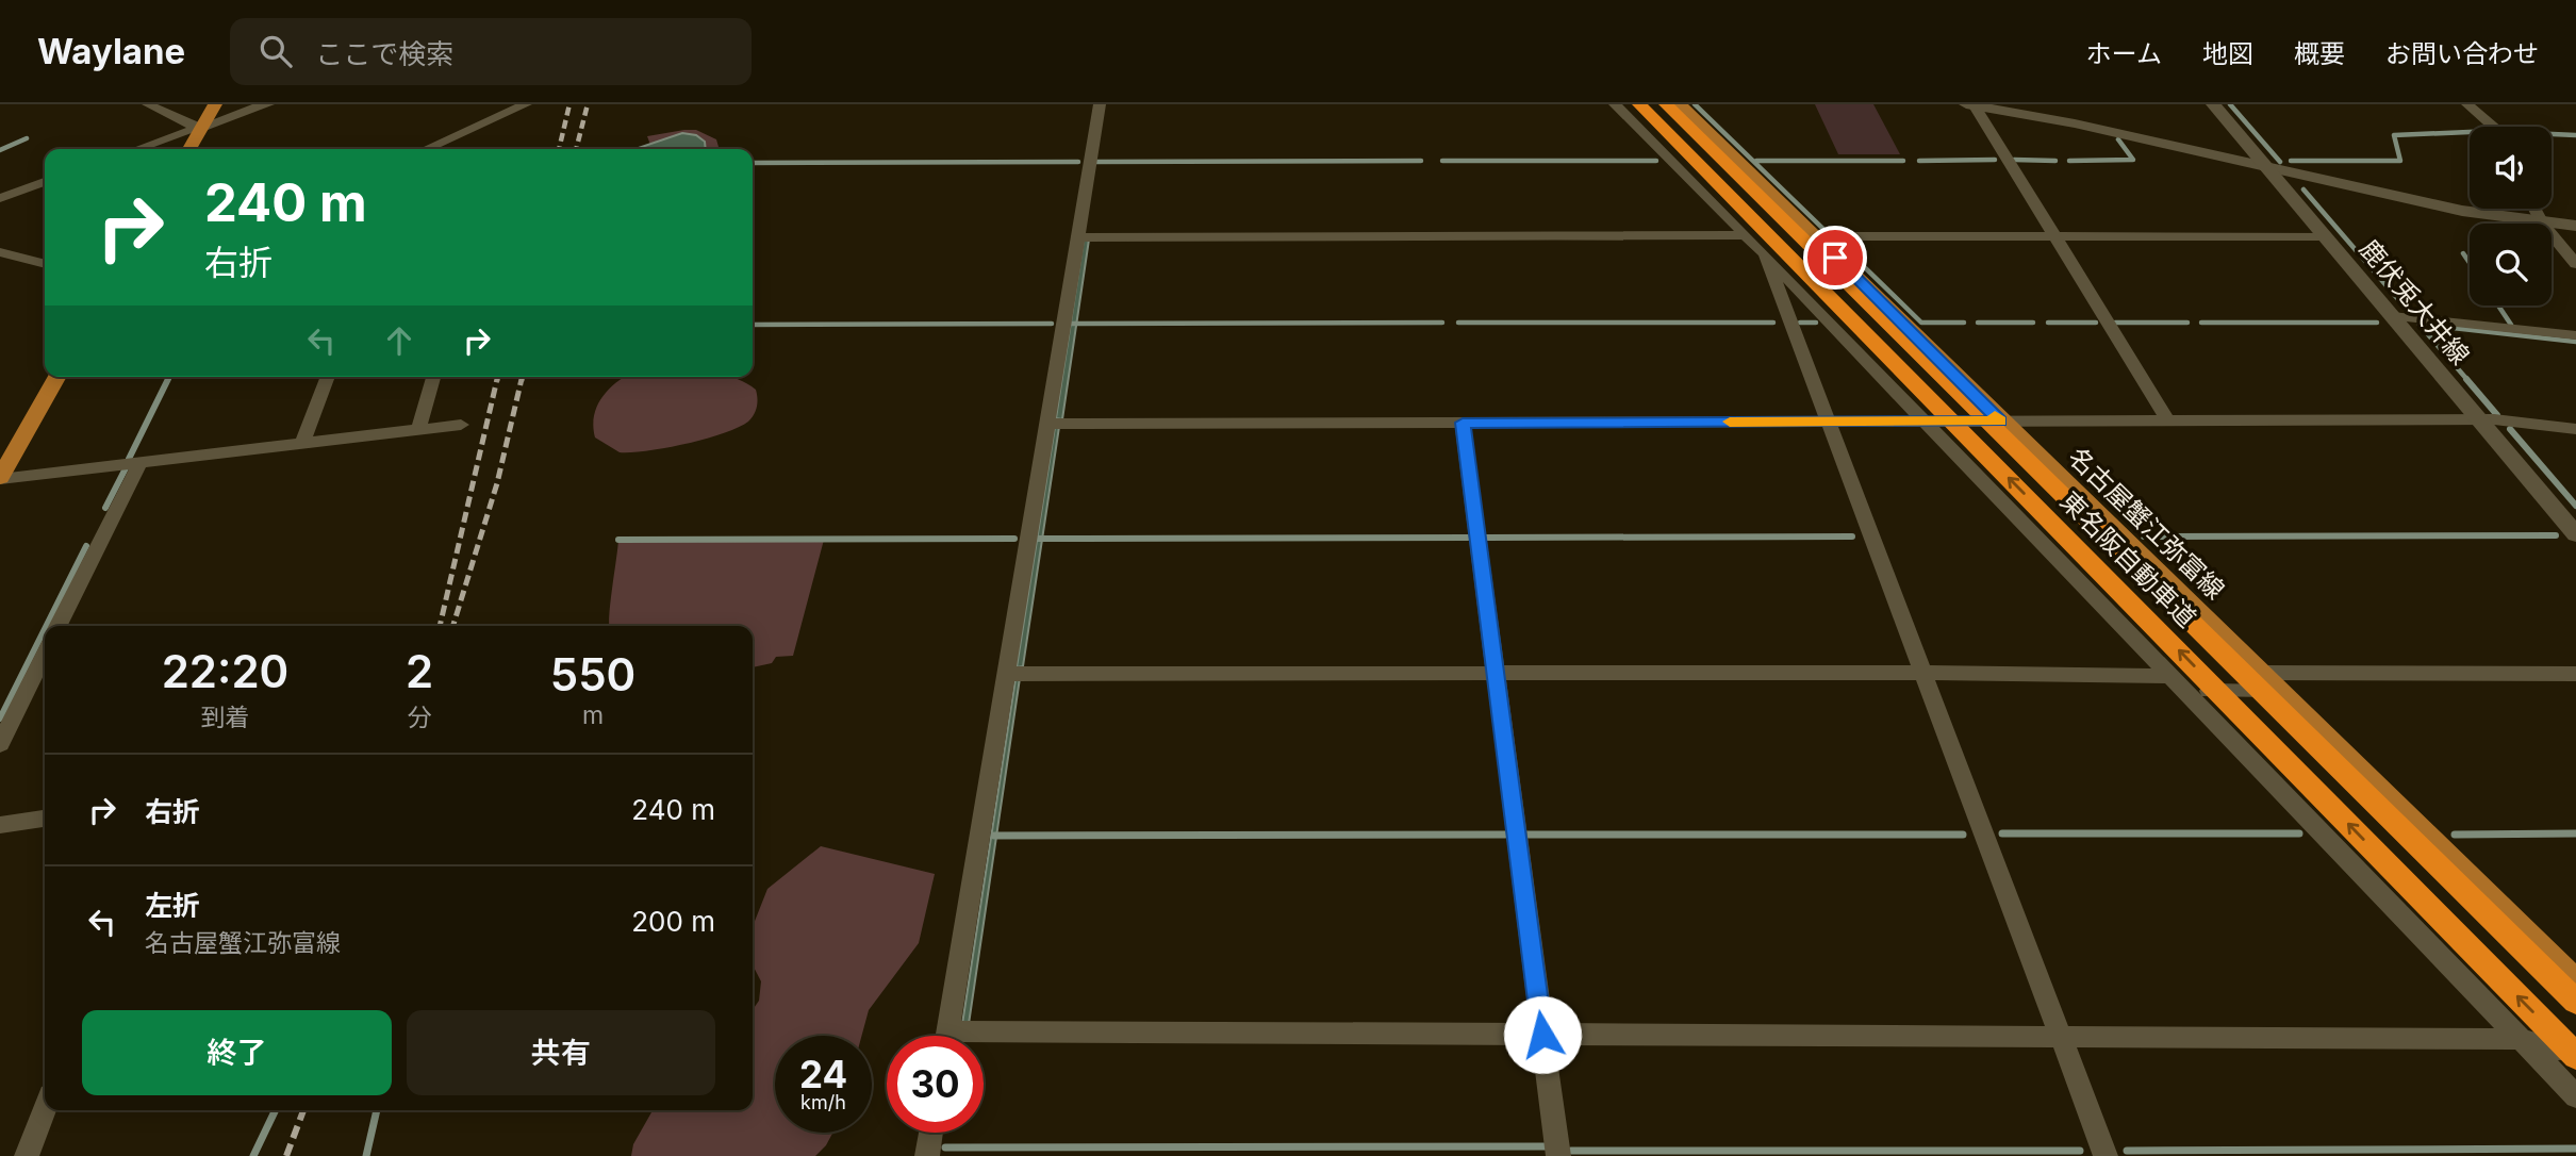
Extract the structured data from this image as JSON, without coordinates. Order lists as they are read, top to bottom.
{
  "streets": {
    "highway": ["東名阪自動車道"],
    "main road": ["鹿伏兎大井線", "名古屋蟹江弥富線"]
  },
  "page": {
    "header": "Waylane",
    "search": "ここで検索",
    "nav": [
      "ホーム",
      "地図",
      "概要",
      "お問い合わせ"
    ],
    "turn": ["240 m", "右折"],
    "eta": [
      "22:20",
      "到着",
      "2",
      "分",
      "550",
      "m"
    ],
    "list": [
      {
        "name": "右折",
        "value": "240 m"
      },
      {
        "name": "左折",
        "note": "名古屋蟹江弥富線",
        "value": "200 m"
      }
    ],
    "buttons": ["終了", "共有"],
    "speed": "24 km/h",
    "limit": "30"
  }
}
